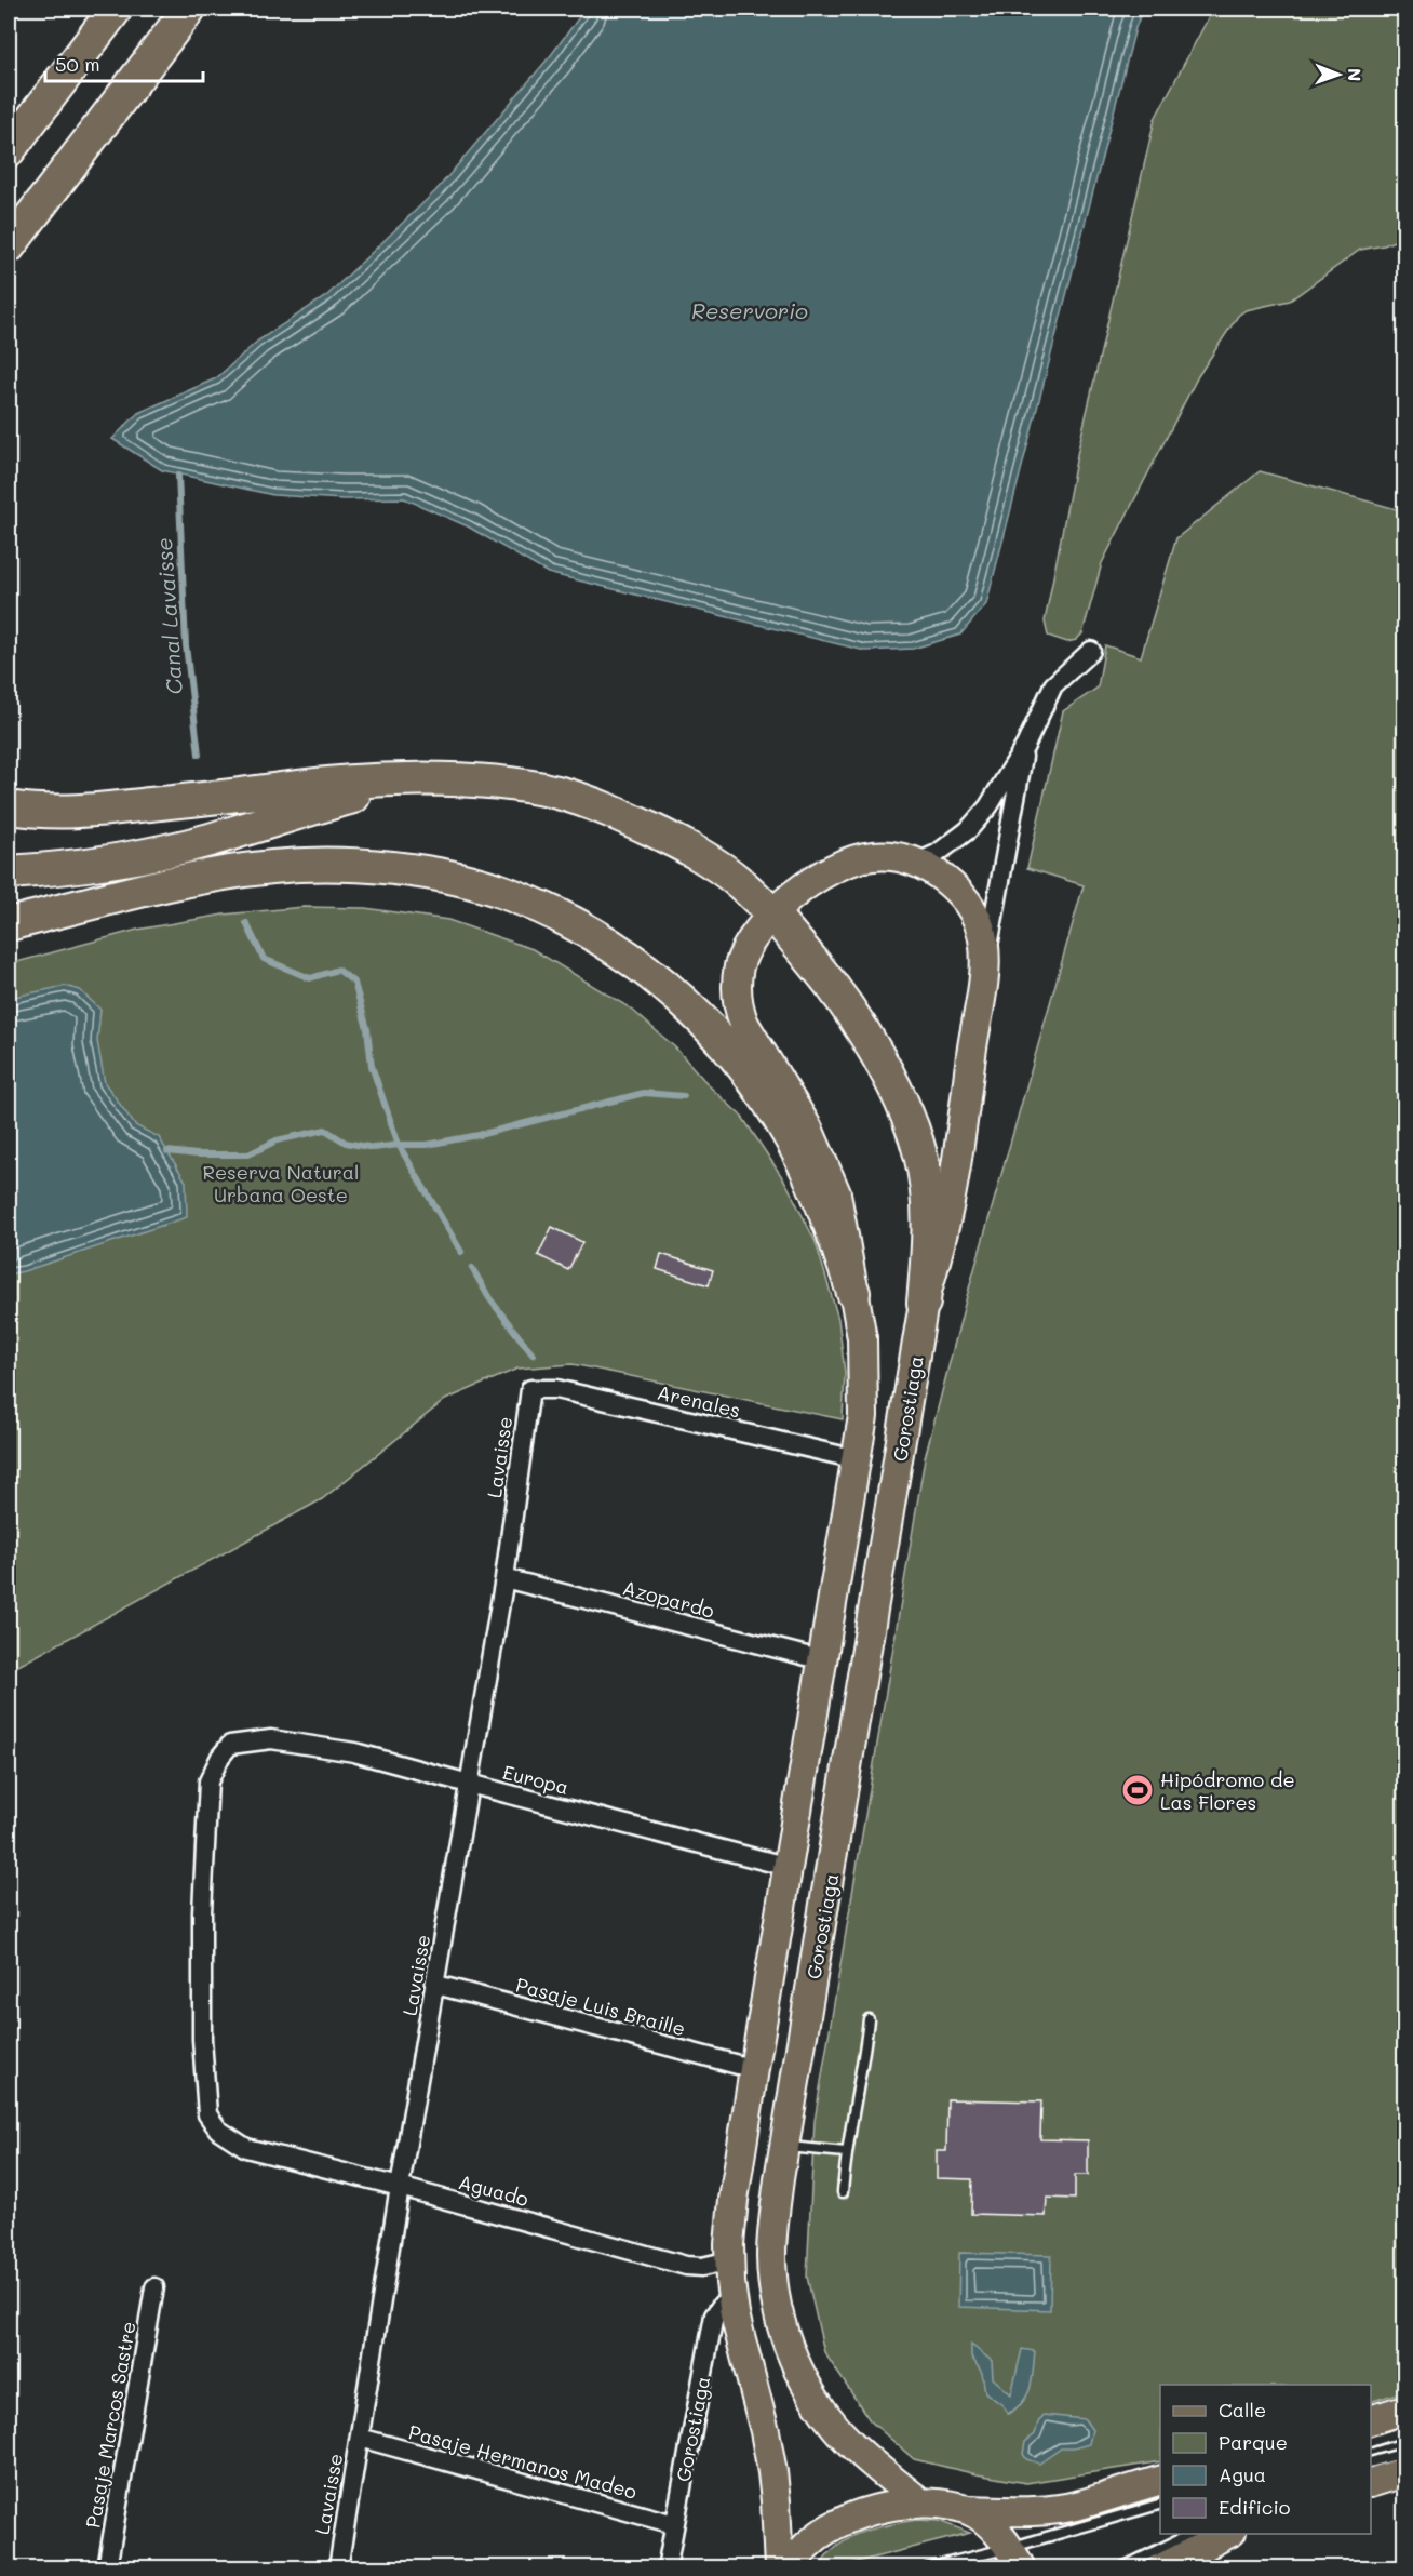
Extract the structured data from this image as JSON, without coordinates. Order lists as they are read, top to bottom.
{
  "streets": {
    "main road": ["Gorostiaga"],
    "street": [
      "Arenales",
      "Lavaisse",
      "Azopardo",
      "Europa",
      "Pasaje Luis Braille",
      "Aguado",
      "Pasaje Marcos Sastre",
      "Pasaje Hermanos Madeo"
    ]
  },
  "crossings": [
    ["Arenales", "Lavaisse"],
    ["Gorostiaga", "Pasaje Hermanos Madeo"],
    ["Lavaisse", "Azopardo"],
    ["Lavaisse", "Europa"],
    ["Lavaisse", "Pasaje Luis Braille"],
    ["Lavaisse", "Aguado"],
    ["Lavaisse", "Pasaje Hermanos Madeo"],
    ["Europa", "Aguado"]
  ],
  "water": ["Reservorio", "Canal Lavaisse"],
  "parks": ["Reserva Natural Urbana Oeste"],
  "places": {
    "sports": ["Hipódromo de Las Flores"]
  },
  "legend": [
    "Calle",
    "Parque",
    "Agua",
    "Edificio"
  ],
  "scale_bar": "50 m",
  "north": "right"
}
